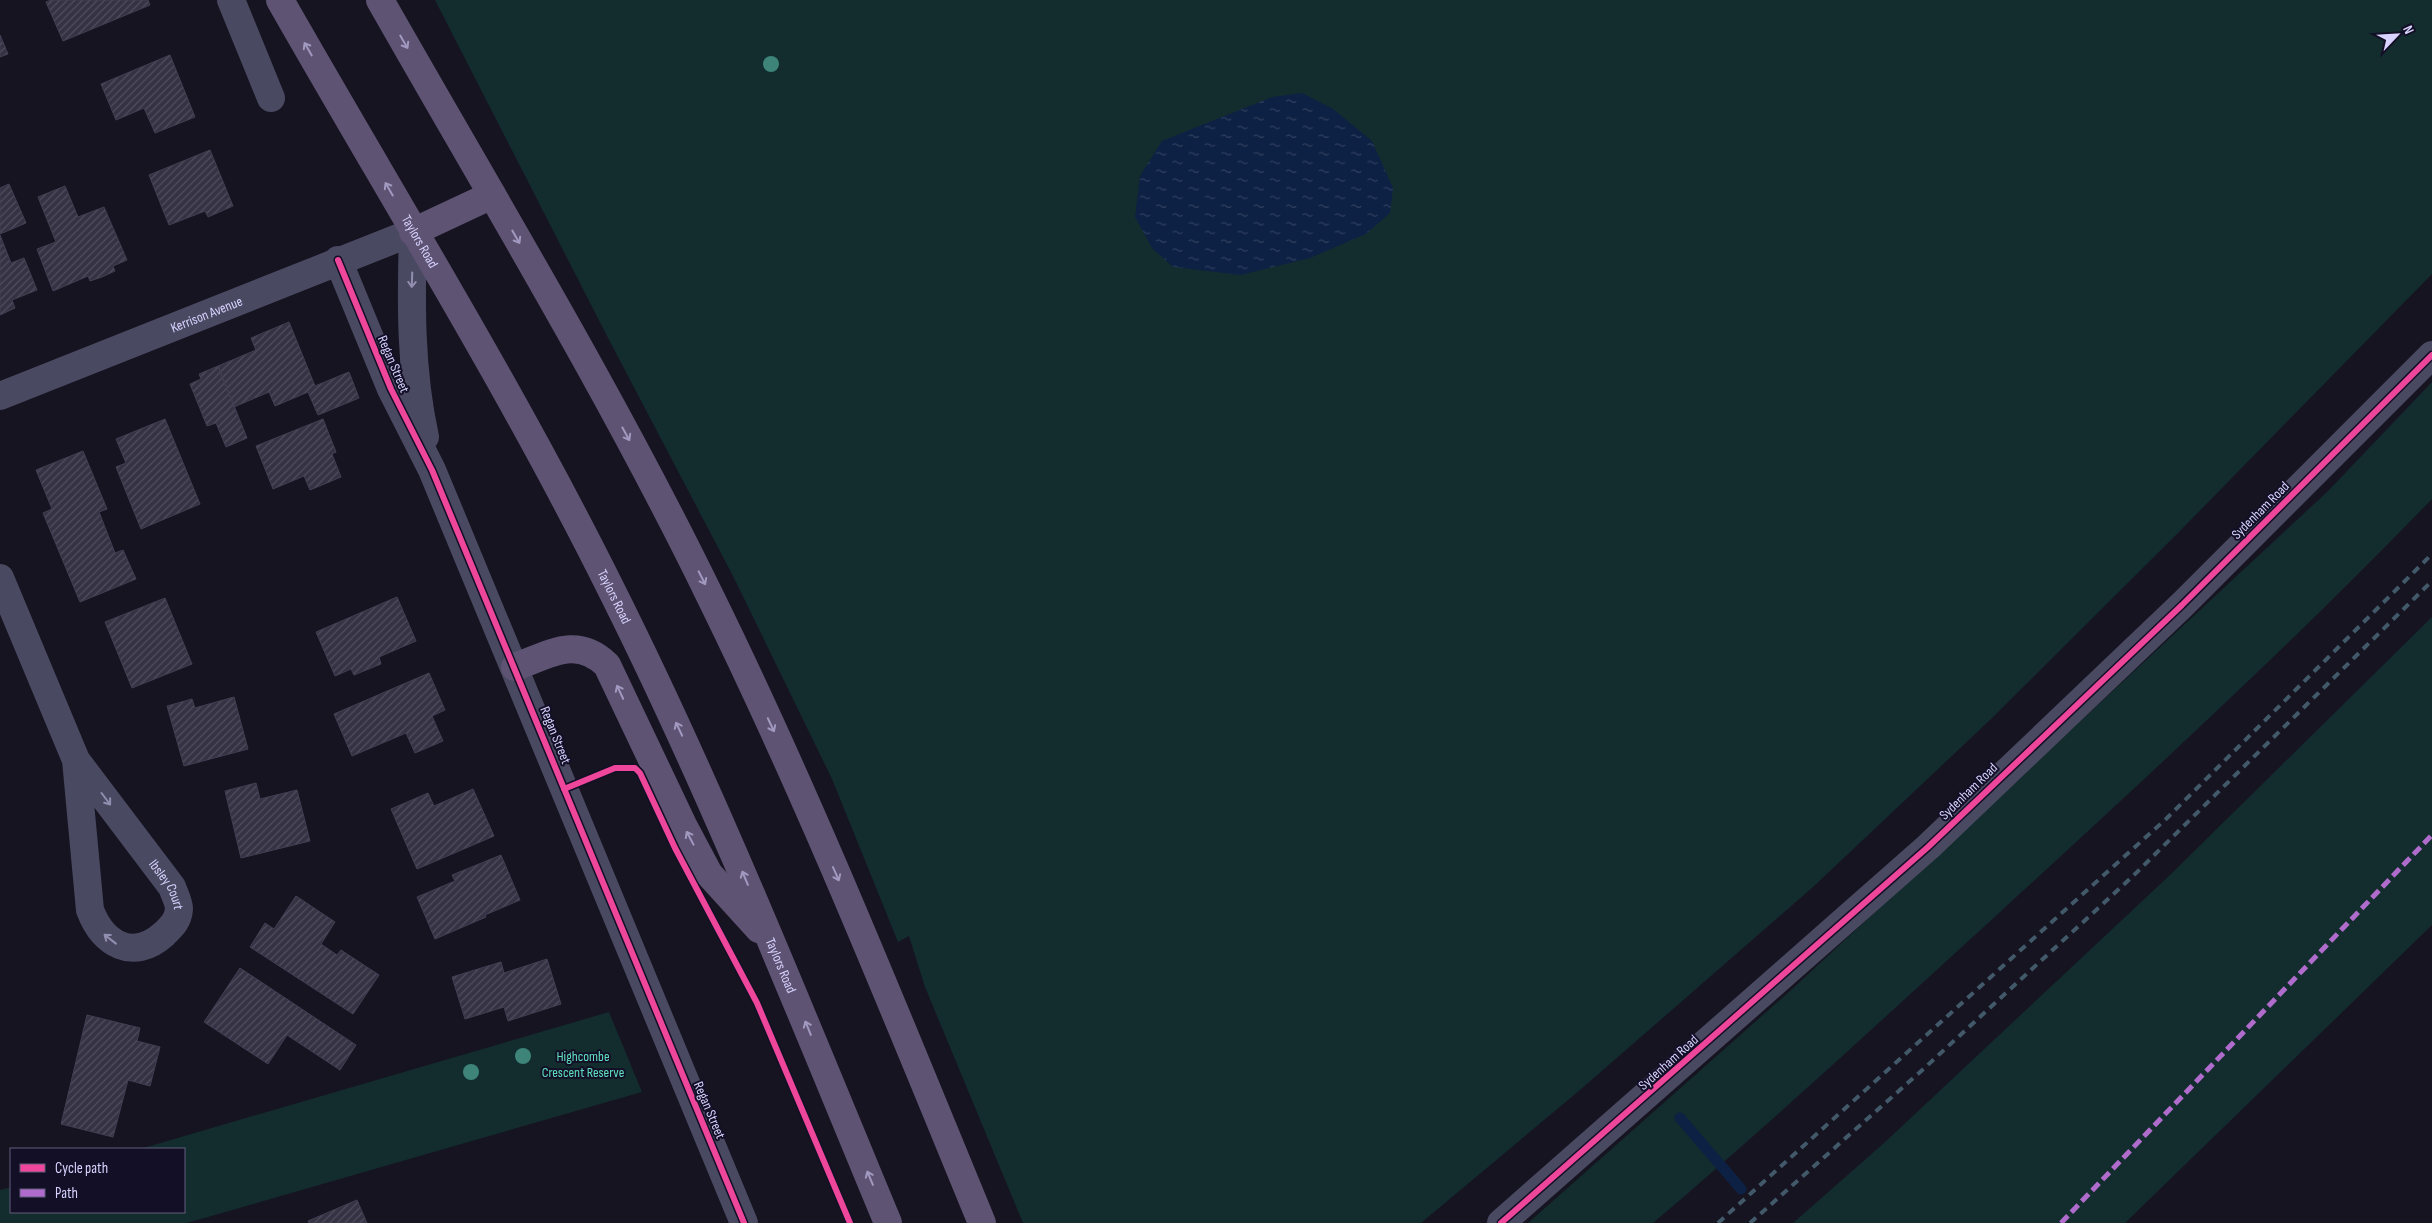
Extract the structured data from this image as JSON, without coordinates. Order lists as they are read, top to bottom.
{
  "streets": {
    "main road": ["Taylors Road"],
    "street": [
      "Kerrison Avenue",
      "Regan Street",
      "Sydenham Road",
      "Ibsley Court"
    ]
  },
  "crossings": [
    ["Taylors Road", "Kerrison Avenue"],
    ["Taylors Road", "Regan Street"],
    ["Kerrison Avenue", "Regan Street"]
  ],
  "parks": ["Highcombe Crescent Reserve"],
  "legend": ["Cycle path", "Path"],
  "north": "top right"
}
